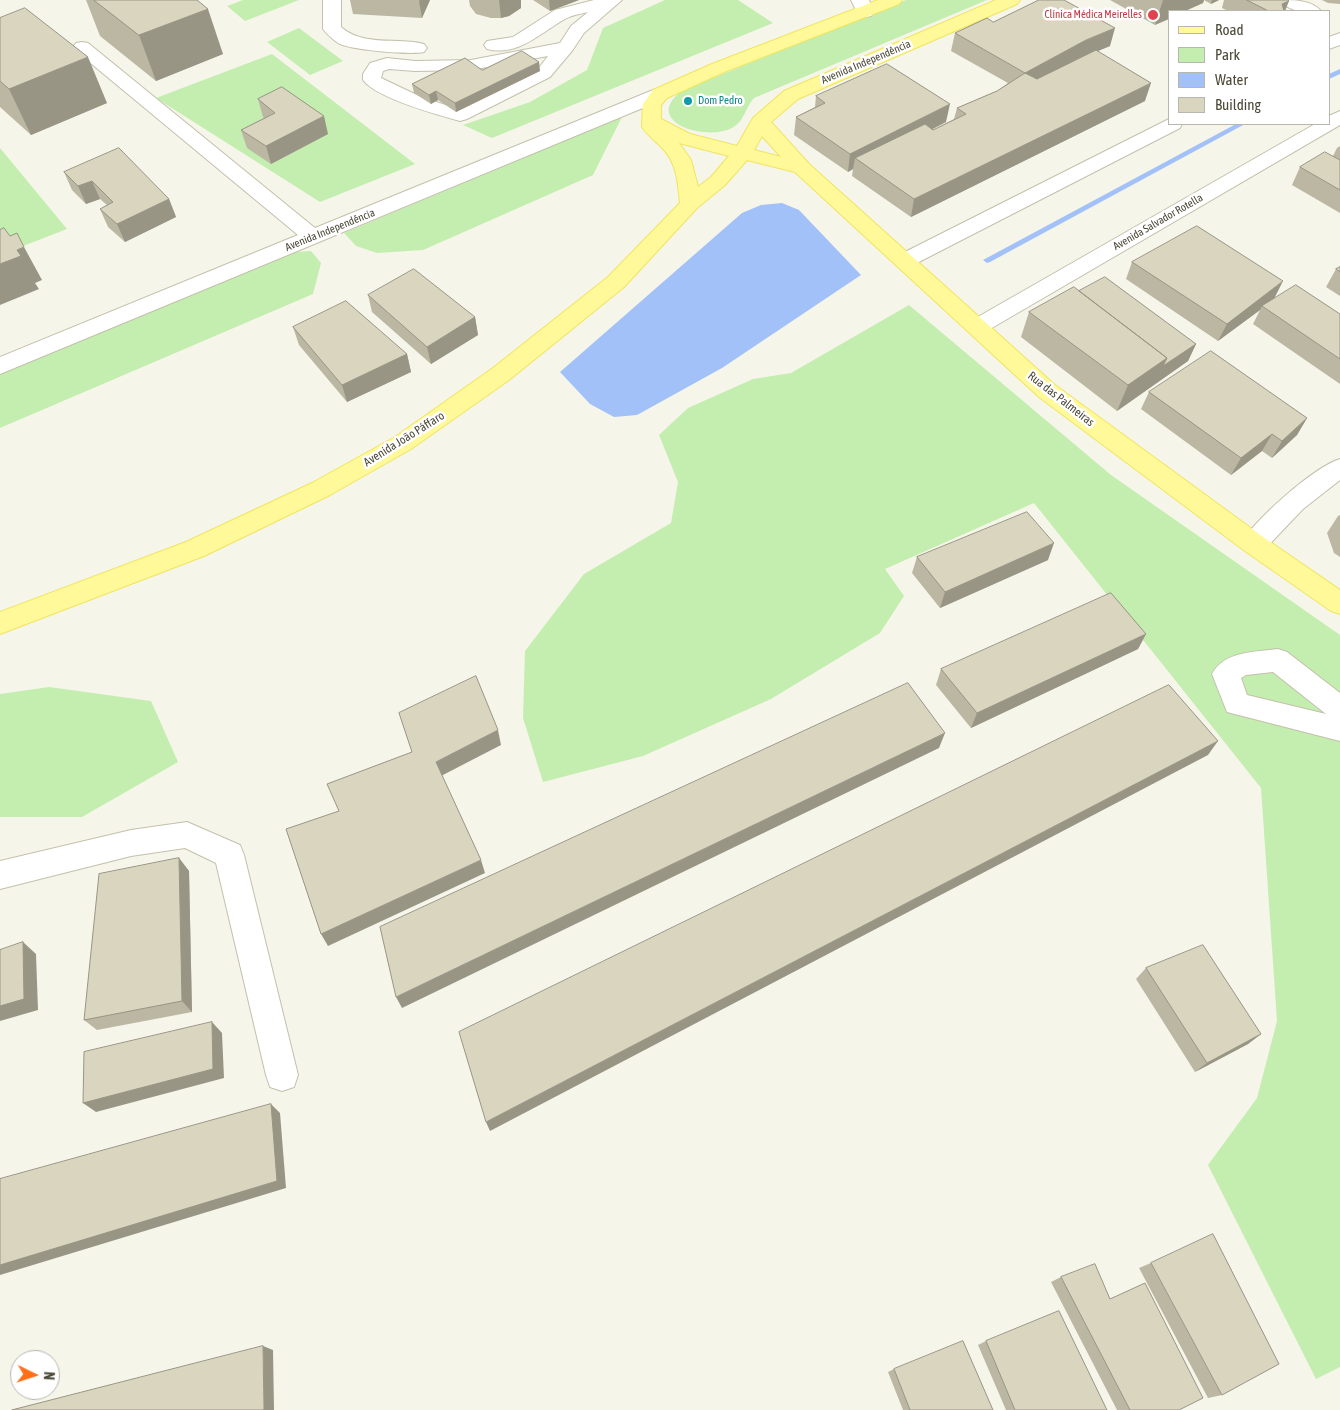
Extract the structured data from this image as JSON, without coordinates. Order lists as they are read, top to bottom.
{
  "streets": {
    "main road": ["Avenida Independência", "Rua das Palmeiras", "Avenida João Páffaro"],
    "street": ["Avenida Salvador Rotella"]
  },
  "crossings": [
    ["Avenida Independência", "Rua das Palmeiras"],
    ["Avenida Independência", "Avenida João Páffaro"],
    ["Avenida Salvador Rotella", "Rua das Palmeiras"],
    ["Rua das Palmeiras", "Avenida João Páffaro"]
  ],
  "places": ["Clínica Médica Meirelles", "Dom Pedro"],
  "legend": [
    "Road",
    "Park",
    "Water",
    "Building"
  ],
  "north": "right"
}
